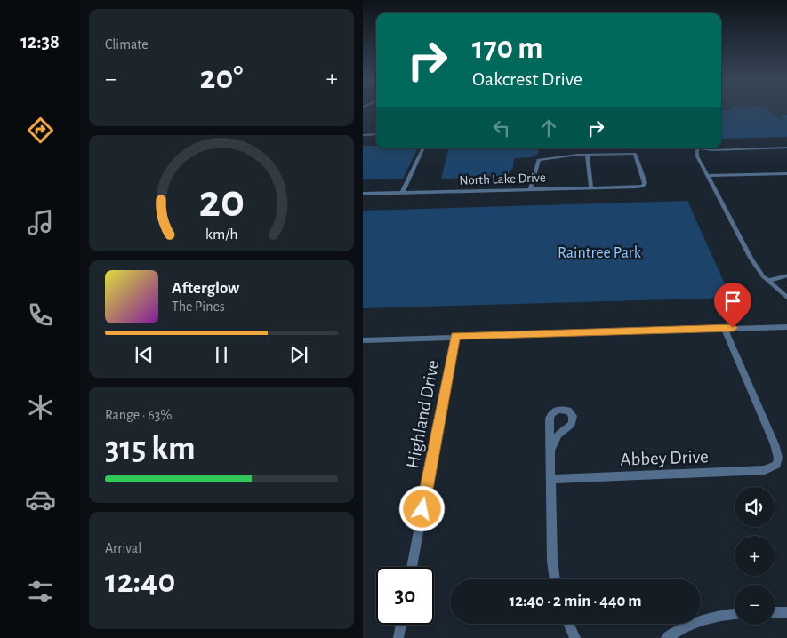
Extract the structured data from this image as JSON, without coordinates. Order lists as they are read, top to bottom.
{
  "streets": {
    "street": ["North Lake Drive", "Highland Drive", "Abbey Drive"]
  },
  "parks": ["Raintree Park"],
  "page": {
    "tabs": "12:38",
    "tile": [
      "Climate",
      ["Range · 63%", "315 km"],
      ["Arrival", "12:40"]
    ],
    "turn": ["170 m", "Oakcrest Drive"],
    "heat": ["−", "20°", "+"],
    "song": ["Afterglow", "The Pines"],
    "map_buttons": ["+", "−"],
    "limit": "30",
    "trip": "12:40 · 2 min · 440 m",
    "gauge": ["20", "km/h"]
  }
}
